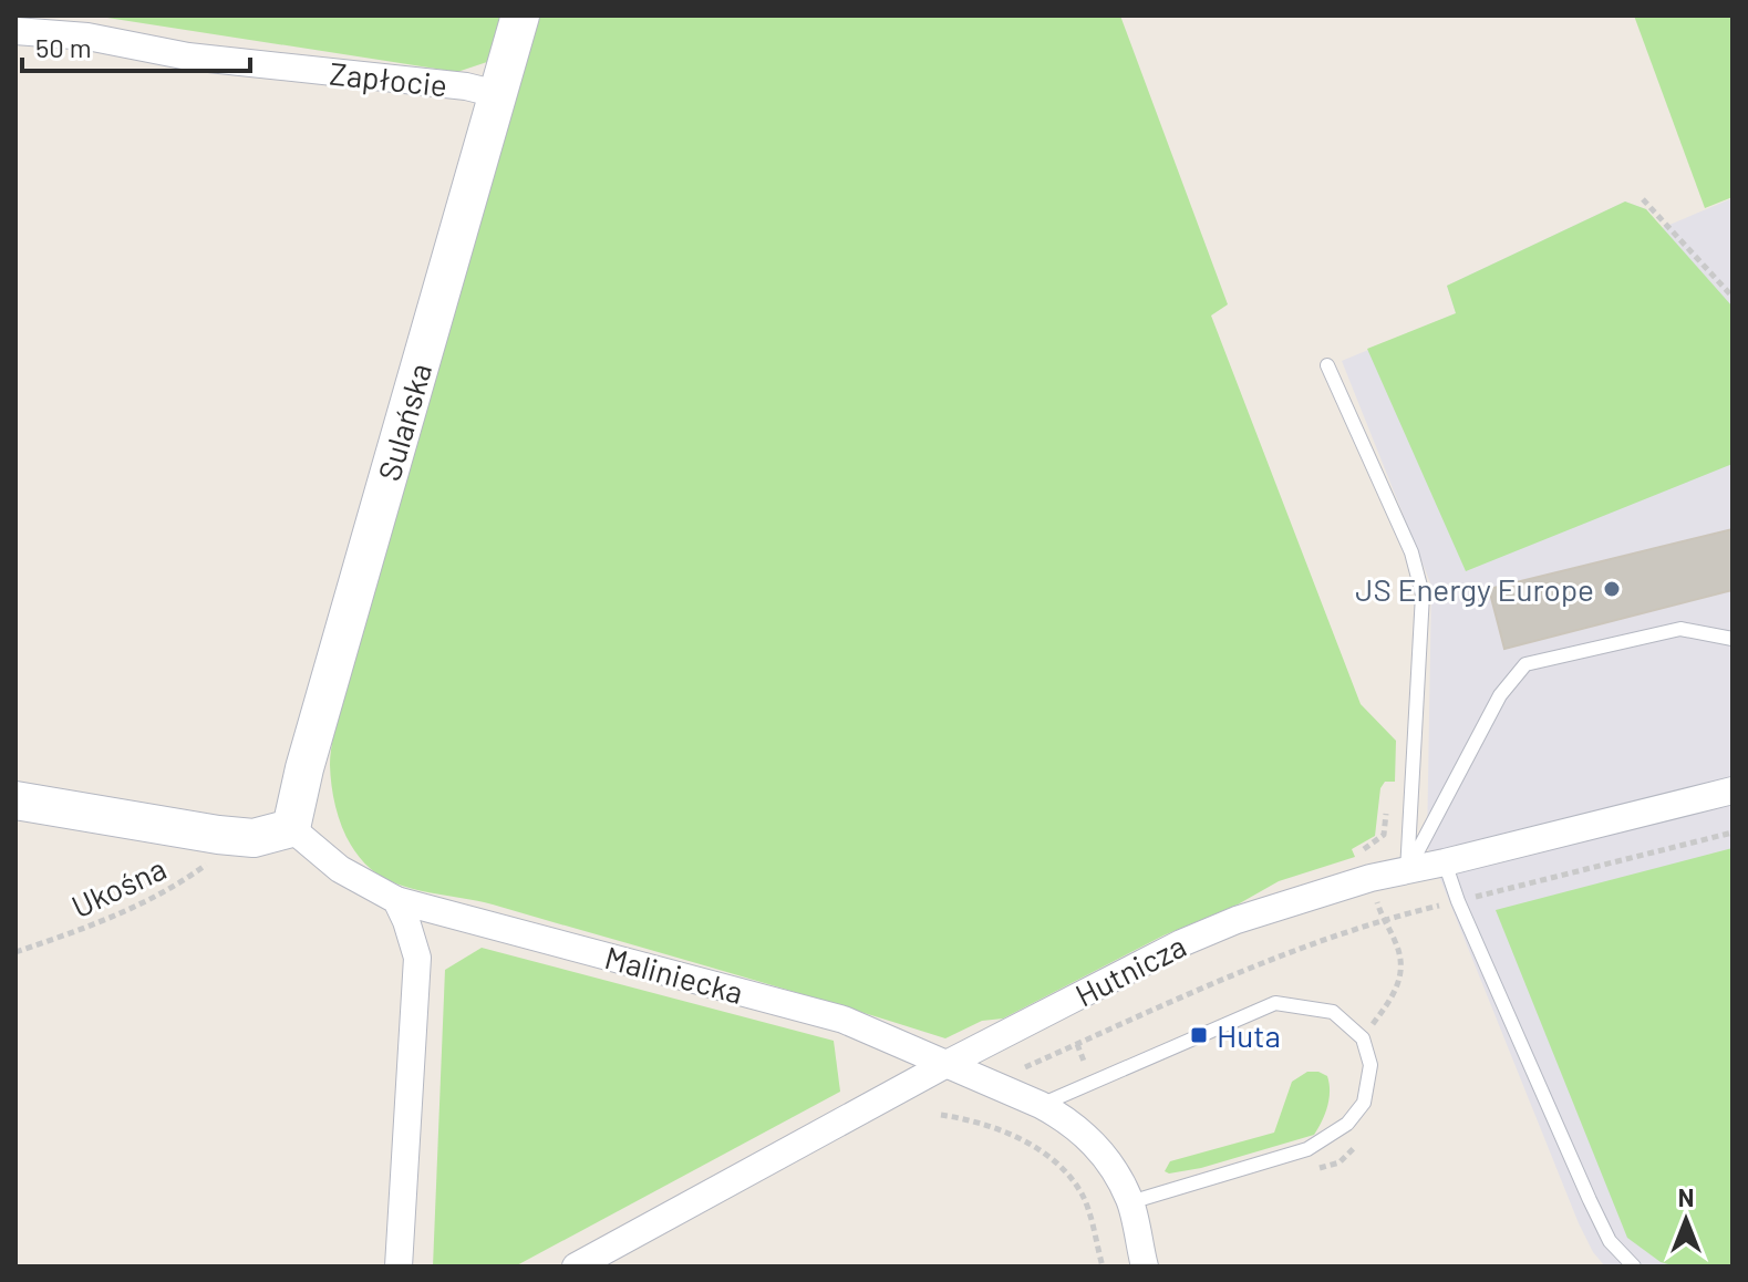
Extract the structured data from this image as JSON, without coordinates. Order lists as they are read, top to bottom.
{
  "streets": {
    "street": [
      "Zapłocie",
      "Sulańska",
      "Hutnicza",
      "Maliniecka"
    ],
    "path": ["Ukośna"]
  },
  "crossings": [
    ["Zapłocie", "Sulańska"],
    ["Sulańska", "Maliniecka"],
    ["Hutnicza", "Maliniecka"]
  ],
  "places": {
    "other": ["JS Energy Europe"],
    "transit": ["Huta"]
  },
  "scale_bar": "50 m",
  "north": "top"
}
